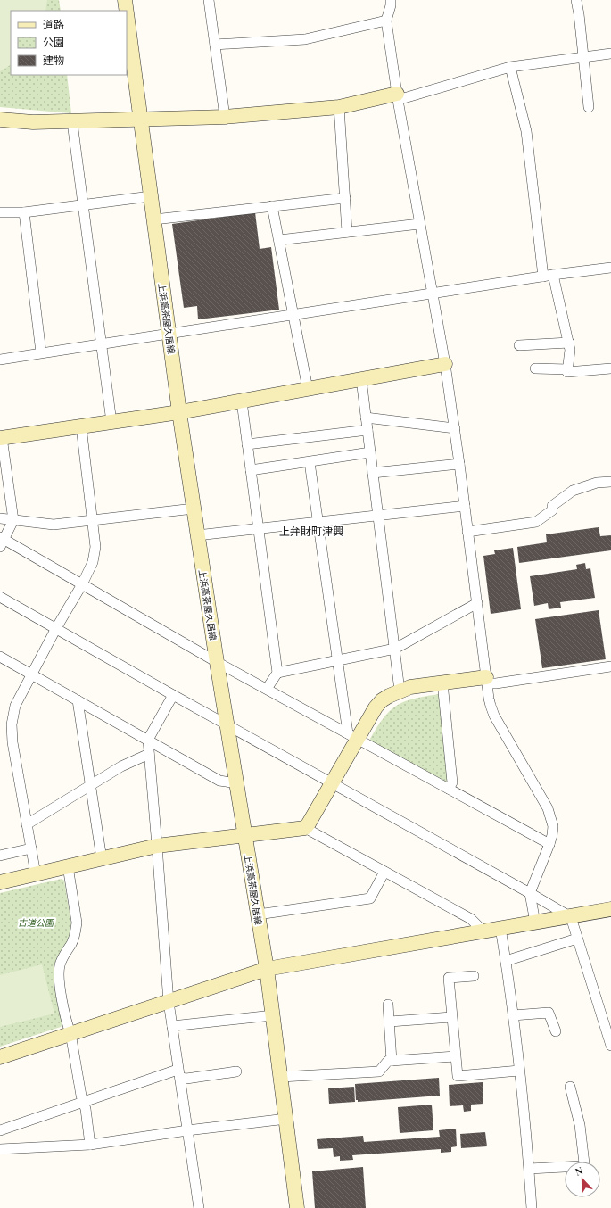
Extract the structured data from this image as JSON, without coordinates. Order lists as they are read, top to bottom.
{
  "streets": {
    "street": ["上浜高茶屋久居線"]
  },
  "districts": ["上弁財町津興"],
  "parks": ["古道公園"],
  "legend": ["道路", "公園", "建物"],
  "north": "top"
}
